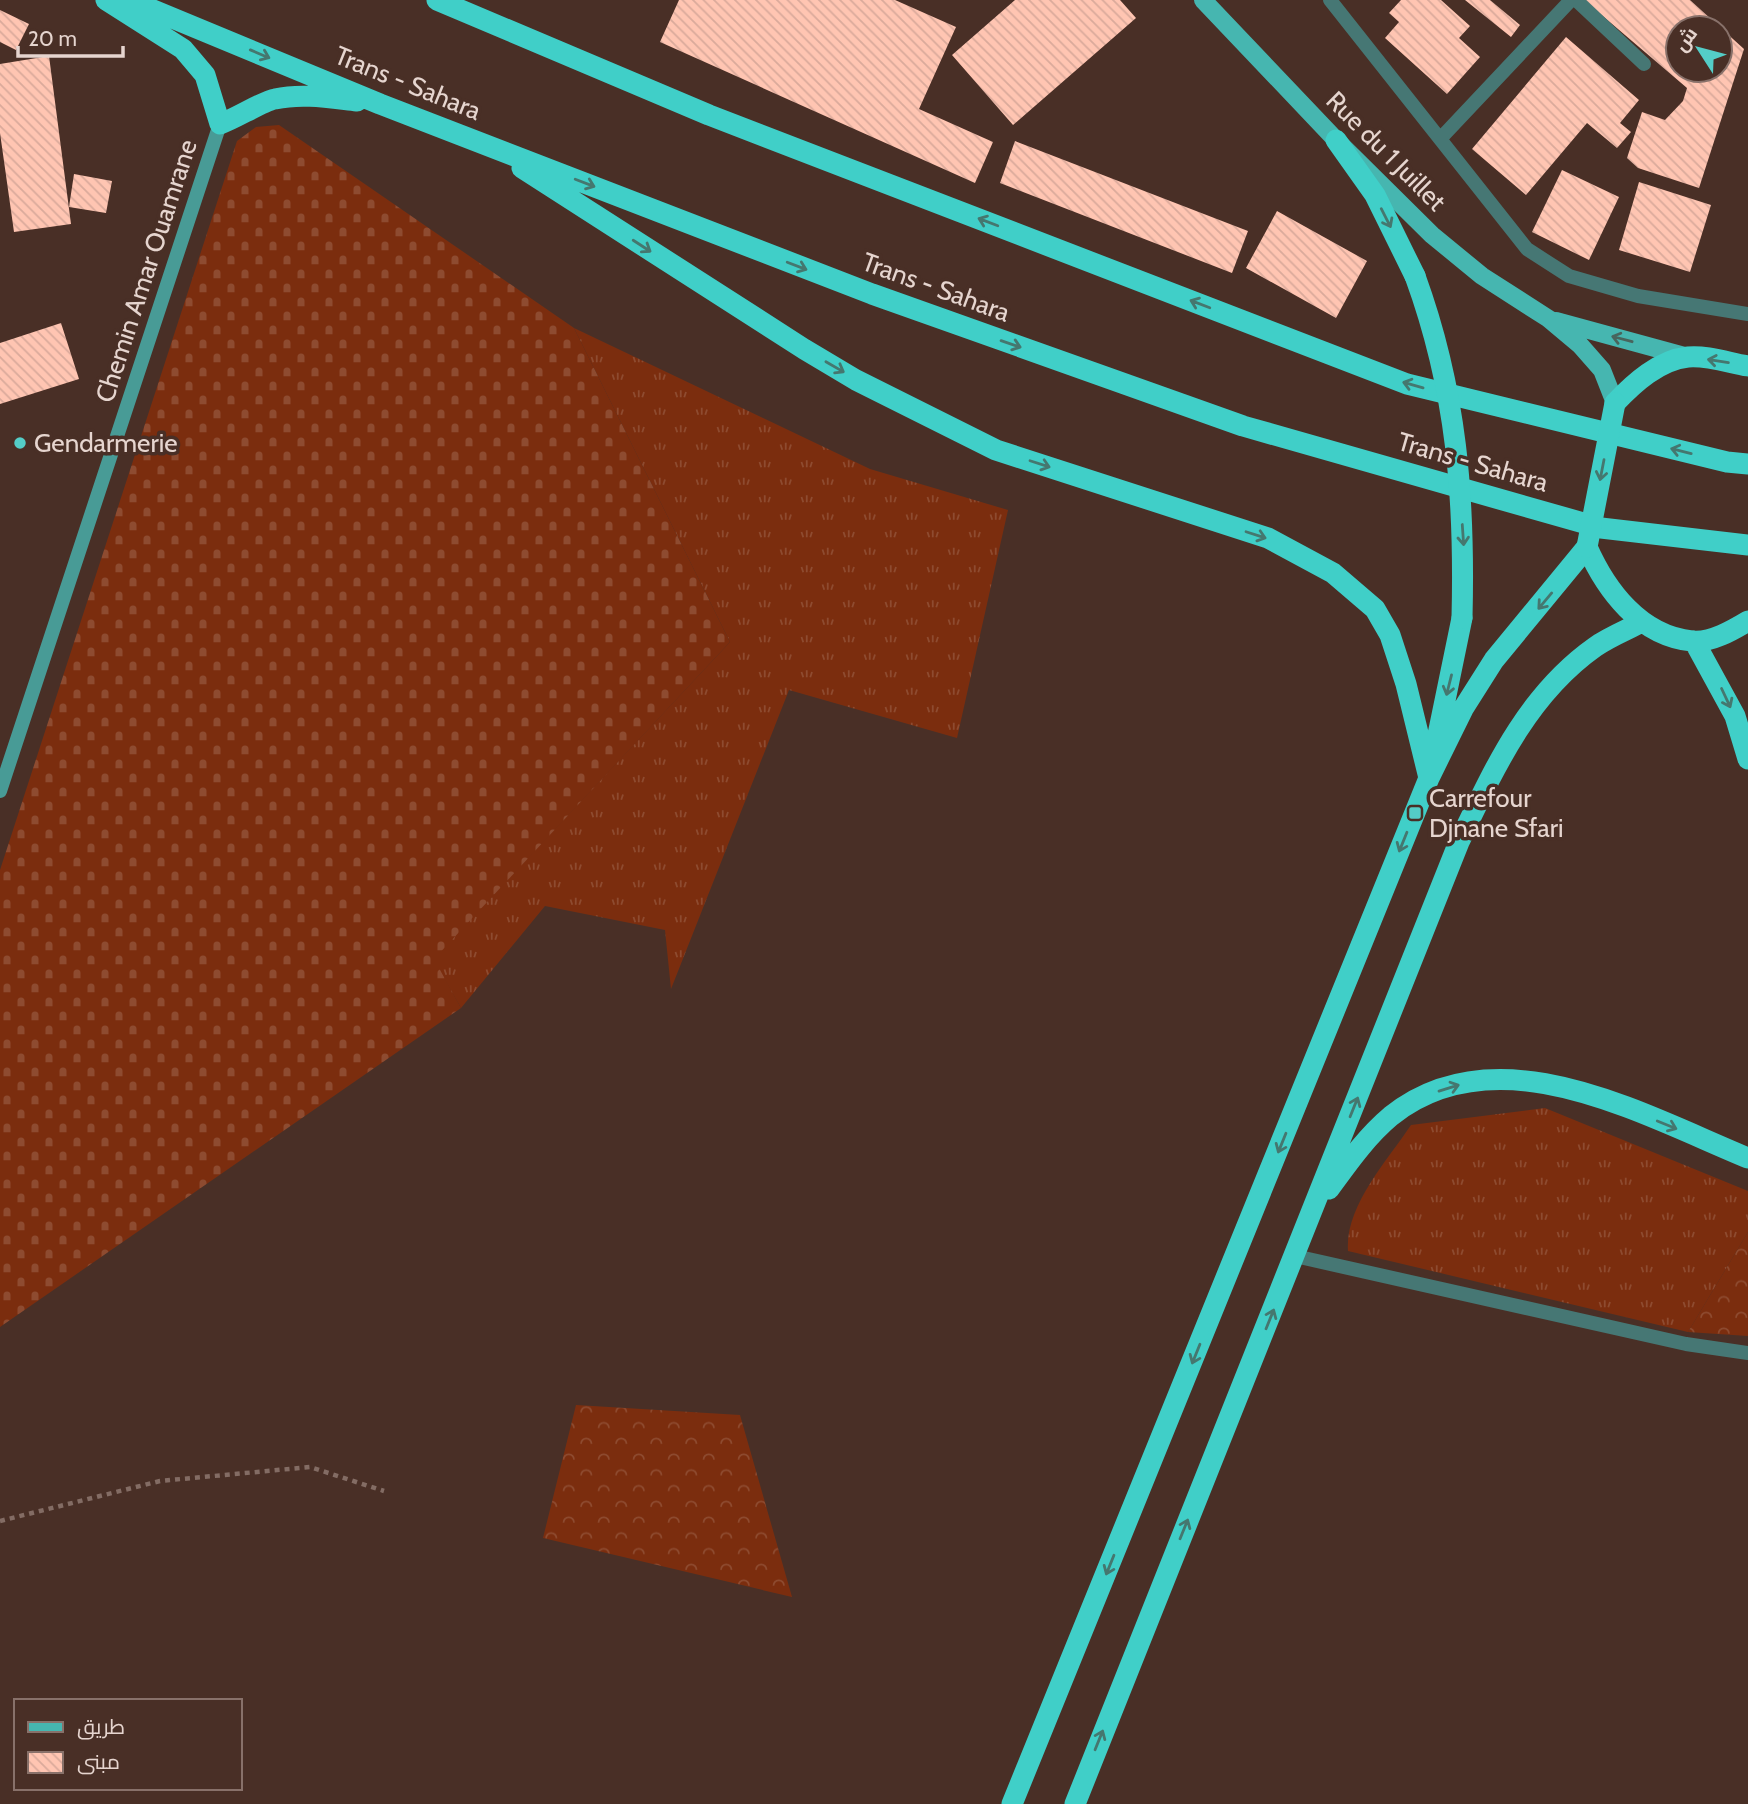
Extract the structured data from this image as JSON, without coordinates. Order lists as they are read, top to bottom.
{
  "streets": {
    "highway": ["Trans - Sahara"],
    "main road": ["Rue du 1 Juillet", "Chemin Amar Ouamrane"]
  },
  "places": {
    "other": ["Gendarmerie"],
    "transit": ["Carrefour Djnane Sfari"]
  },
  "legend": ["طريق", "مبنى"],
  "scale_bar": "20 m",
  "north": "top left"
}
